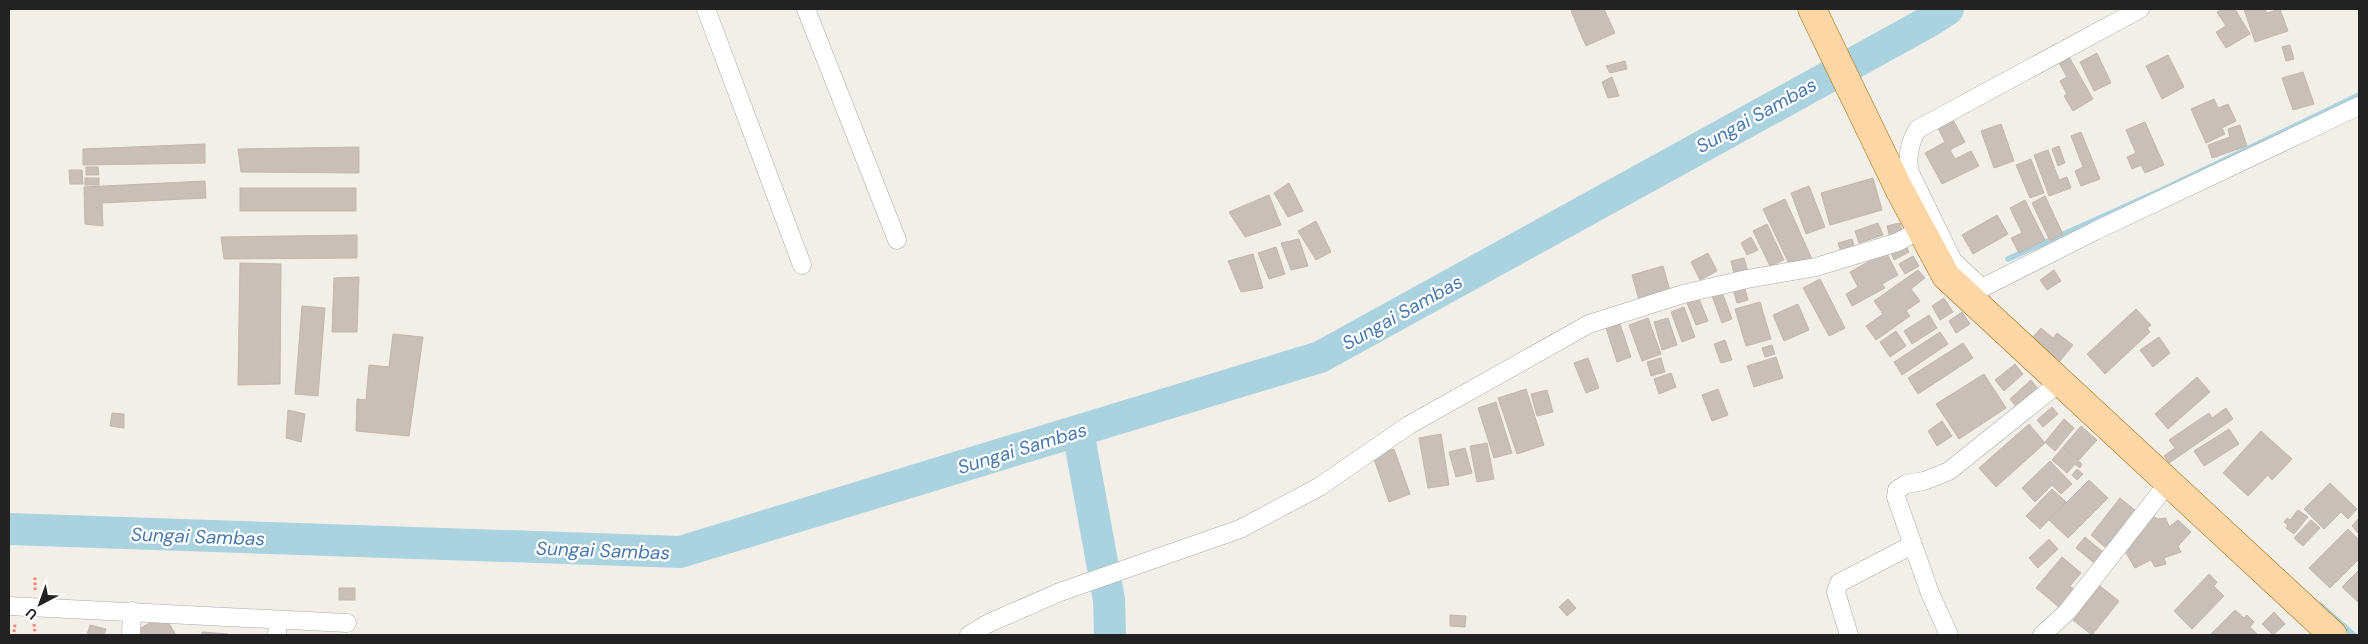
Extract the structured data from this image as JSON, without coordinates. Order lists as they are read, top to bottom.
{
  "water": ["Sungai Sambas"],
  "north": "bottom left"
}
